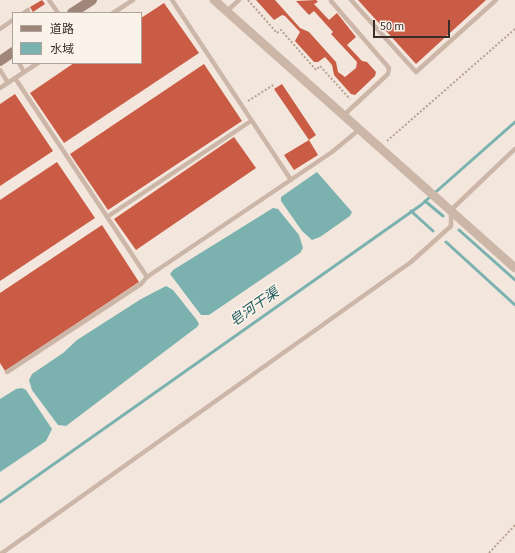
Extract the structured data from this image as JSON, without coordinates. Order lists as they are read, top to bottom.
{
  "water": ["皂河干渠"],
  "legend": ["道路", "水域"],
  "scale_bar": "50 m"
}
